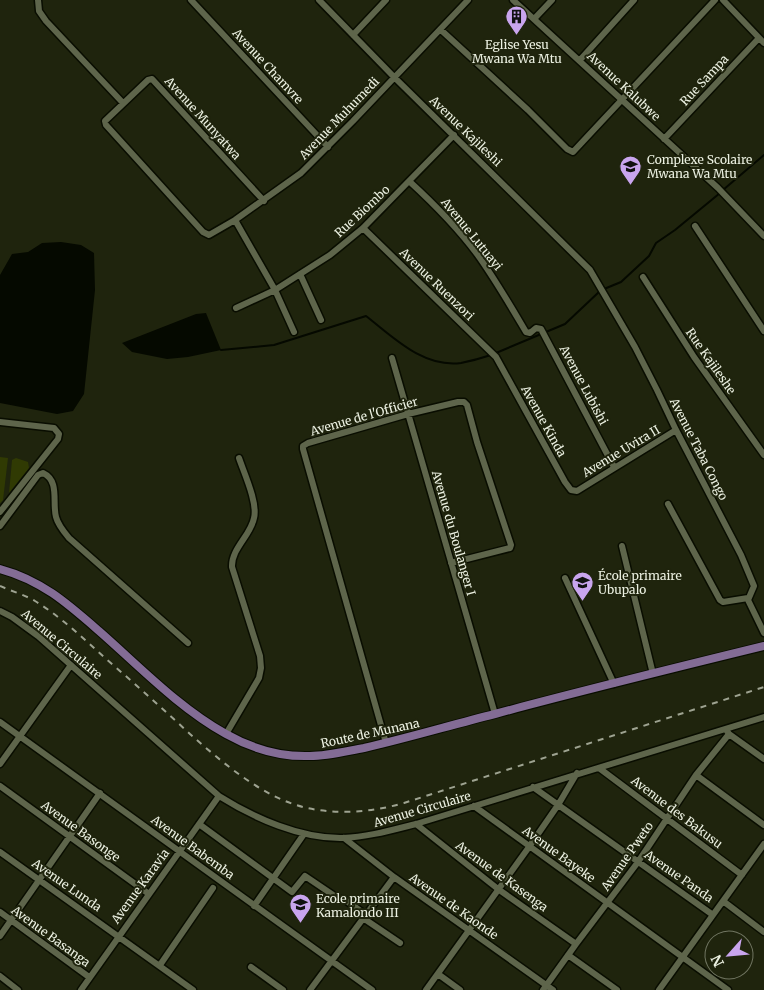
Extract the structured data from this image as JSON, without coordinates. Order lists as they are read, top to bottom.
{
  "streets": {
    "main road": ["Route de Munana"],
    "street": [
      "Avenue Chamvre",
      "Rue Sampa",
      "Avenue Kalubwe",
      "Avenue Munyatwa",
      "Avenue Muhumedi",
      "Avenue Kajileshi",
      "Rue Biombo",
      "Avenue Lutuayi",
      "Avenue Ruenzori",
      "Rue Kajileshe",
      "Avenue Lubishi",
      "Avenue de l'Officier",
      "Avenue Kinda",
      "Avenue Taba Congo",
      "Avenue Uvira II",
      "Avenue du Boulanger I",
      "Avenue Circulaire",
      "Avenue des Bakusu",
      "Avenue Basonge",
      "Avenue Babemba",
      "Avenue Bayeke",
      "Avenue Pweto",
      "Avenue de Kasenga",
      "Avenue Panda",
      "Avenue Lunda",
      "Avenue Karavia",
      "Avenue de Kaonde",
      "Avenue Basanga"
    ]
  },
  "crossings": [
    ["Avenue Chamvre", "Avenue Muhumedi"],
    ["Rue Sampa", "Avenue Kalubwe"],
    ["Avenue Munyatwa", "Avenue Muhumedi"],
    ["Avenue Muhumedi", "Avenue Kajileshi"],
    ["Avenue Kajileshi", "Rue Biombo"],
    ["Avenue Kajileshi", "Avenue Taba Congo"],
    ["Rue Biombo", "Avenue Lutuayi"],
    ["Rue Biombo", "Avenue Ruenzori"],
    ["Avenue Lutuayi", "Avenue Lubishi"],
    ["Avenue Ruenzori", "Avenue Kinda"],
    ["Avenue Lubishi", "Avenue Uvira II"],
    ["Avenue de l'Officier", "Avenue du Boulanger I"],
    ["Avenue de l'Officier", "Route de Munana"],
    ["Avenue Kinda", "Avenue Uvira II"],
    ["Avenue Taba Congo", "Avenue Uvira II"],
    ["Avenue du Boulanger I", "Route de Munana"],
    ["Avenue Circulaire", "Avenue des Bakusu"],
    ["Avenue Circulaire", "Avenue Bayeke"],
    ["Avenue Circulaire", "Avenue de Kasenga"],
    ["Avenue Circulaire", "Avenue Panda"],
    ["Avenue Circulaire", "Avenue Karavia"],
    ["Avenue Circulaire", "Avenue de Kaonde"],
    ["Avenue des Bakusu", "Avenue Pweto"],
    ["Avenue Basonge", "Avenue Karavia"],
    ["Avenue Babemba", "Avenue Karavia"],
    ["Avenue Bayeke", "Avenue Pweto"],
    ["Avenue Pweto", "Avenue de Kasenga"],
    ["Avenue Pweto", "Avenue Panda"],
    ["Avenue Pweto", "Avenue de Kaonde"],
    ["Avenue Lunda", "Avenue Karavia"],
    ["Avenue Karavia", "Avenue Basanga"]
  ],
  "places": {
    "building": ["Eglise Yesu Mwana Wa Mtu"],
    "school or university": ["Complexe Scolaire Mwana Wa Mtu", "École primaire Ubupalo", "Ecole primaire Kamalondo III"]
  },
  "north": "bottom left"
}
